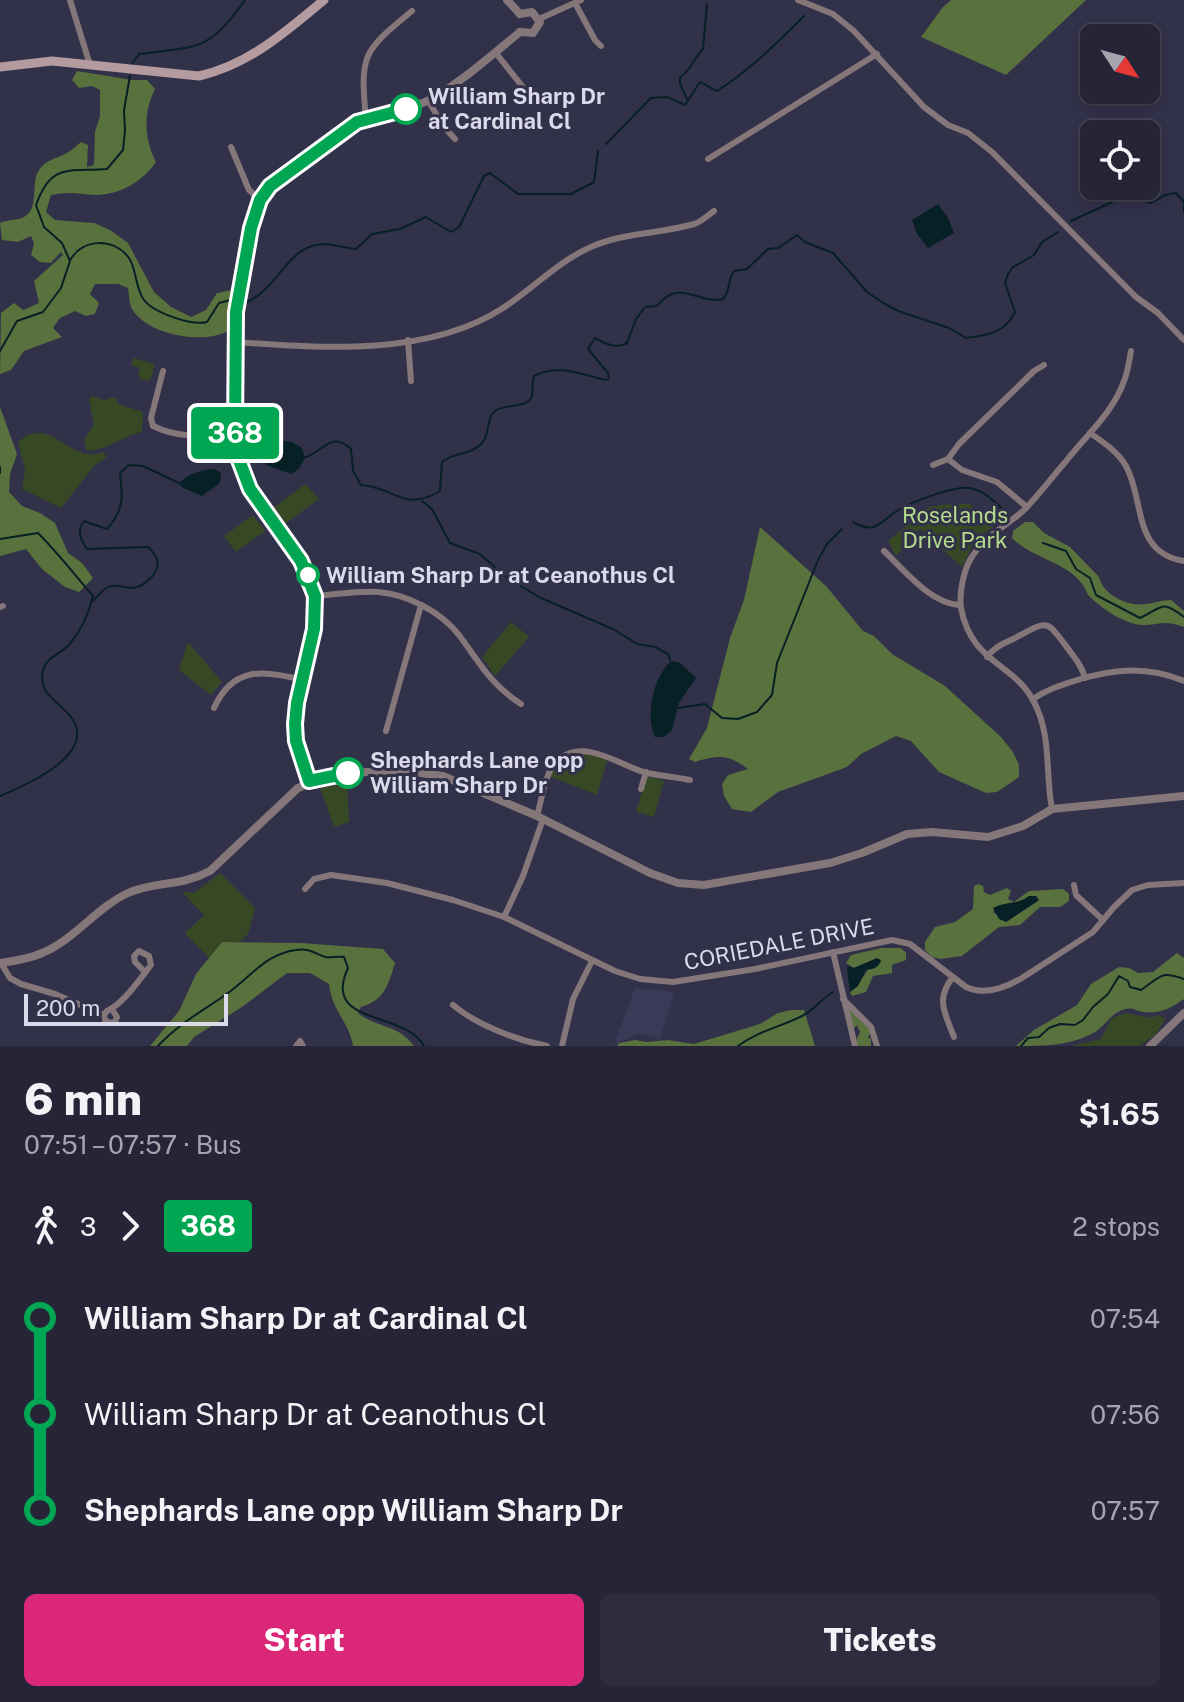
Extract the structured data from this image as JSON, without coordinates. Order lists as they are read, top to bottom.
{
  "streets": {
    "street": ["CORIEDALE DRIVE"]
  },
  "parks": ["Roselands Drive Park"],
  "places": ["William Sharp Dr at Cardinal Cl", "William Sharp Dr at Ceanothus Cl", "Shephards Lane opp William Sharp Dr"],
  "lines": ["bus line 368"],
  "scale_bar": "200 m",
  "north": "bottom right",
  "page": {
    "on_map": "368",
    "scale": "200 m",
    "heading": ["6 min", "07:51 – 07:57 · Bus", "$1.65"],
    "legs": ["3", "368", "2 stops"],
    "list": [
      {
        "name": "William Sharp Dr at Cardinal Cl",
        "value": "07:54"
      },
      {
        "name": "William Sharp Dr at Ceanothus Cl",
        "value": "07:56"
      },
      {
        "name": "Shephards Lane opp William Sharp Dr",
        "value": "07:57"
      }
    ],
    "buttons": ["Start", "Tickets"]
  }
}
